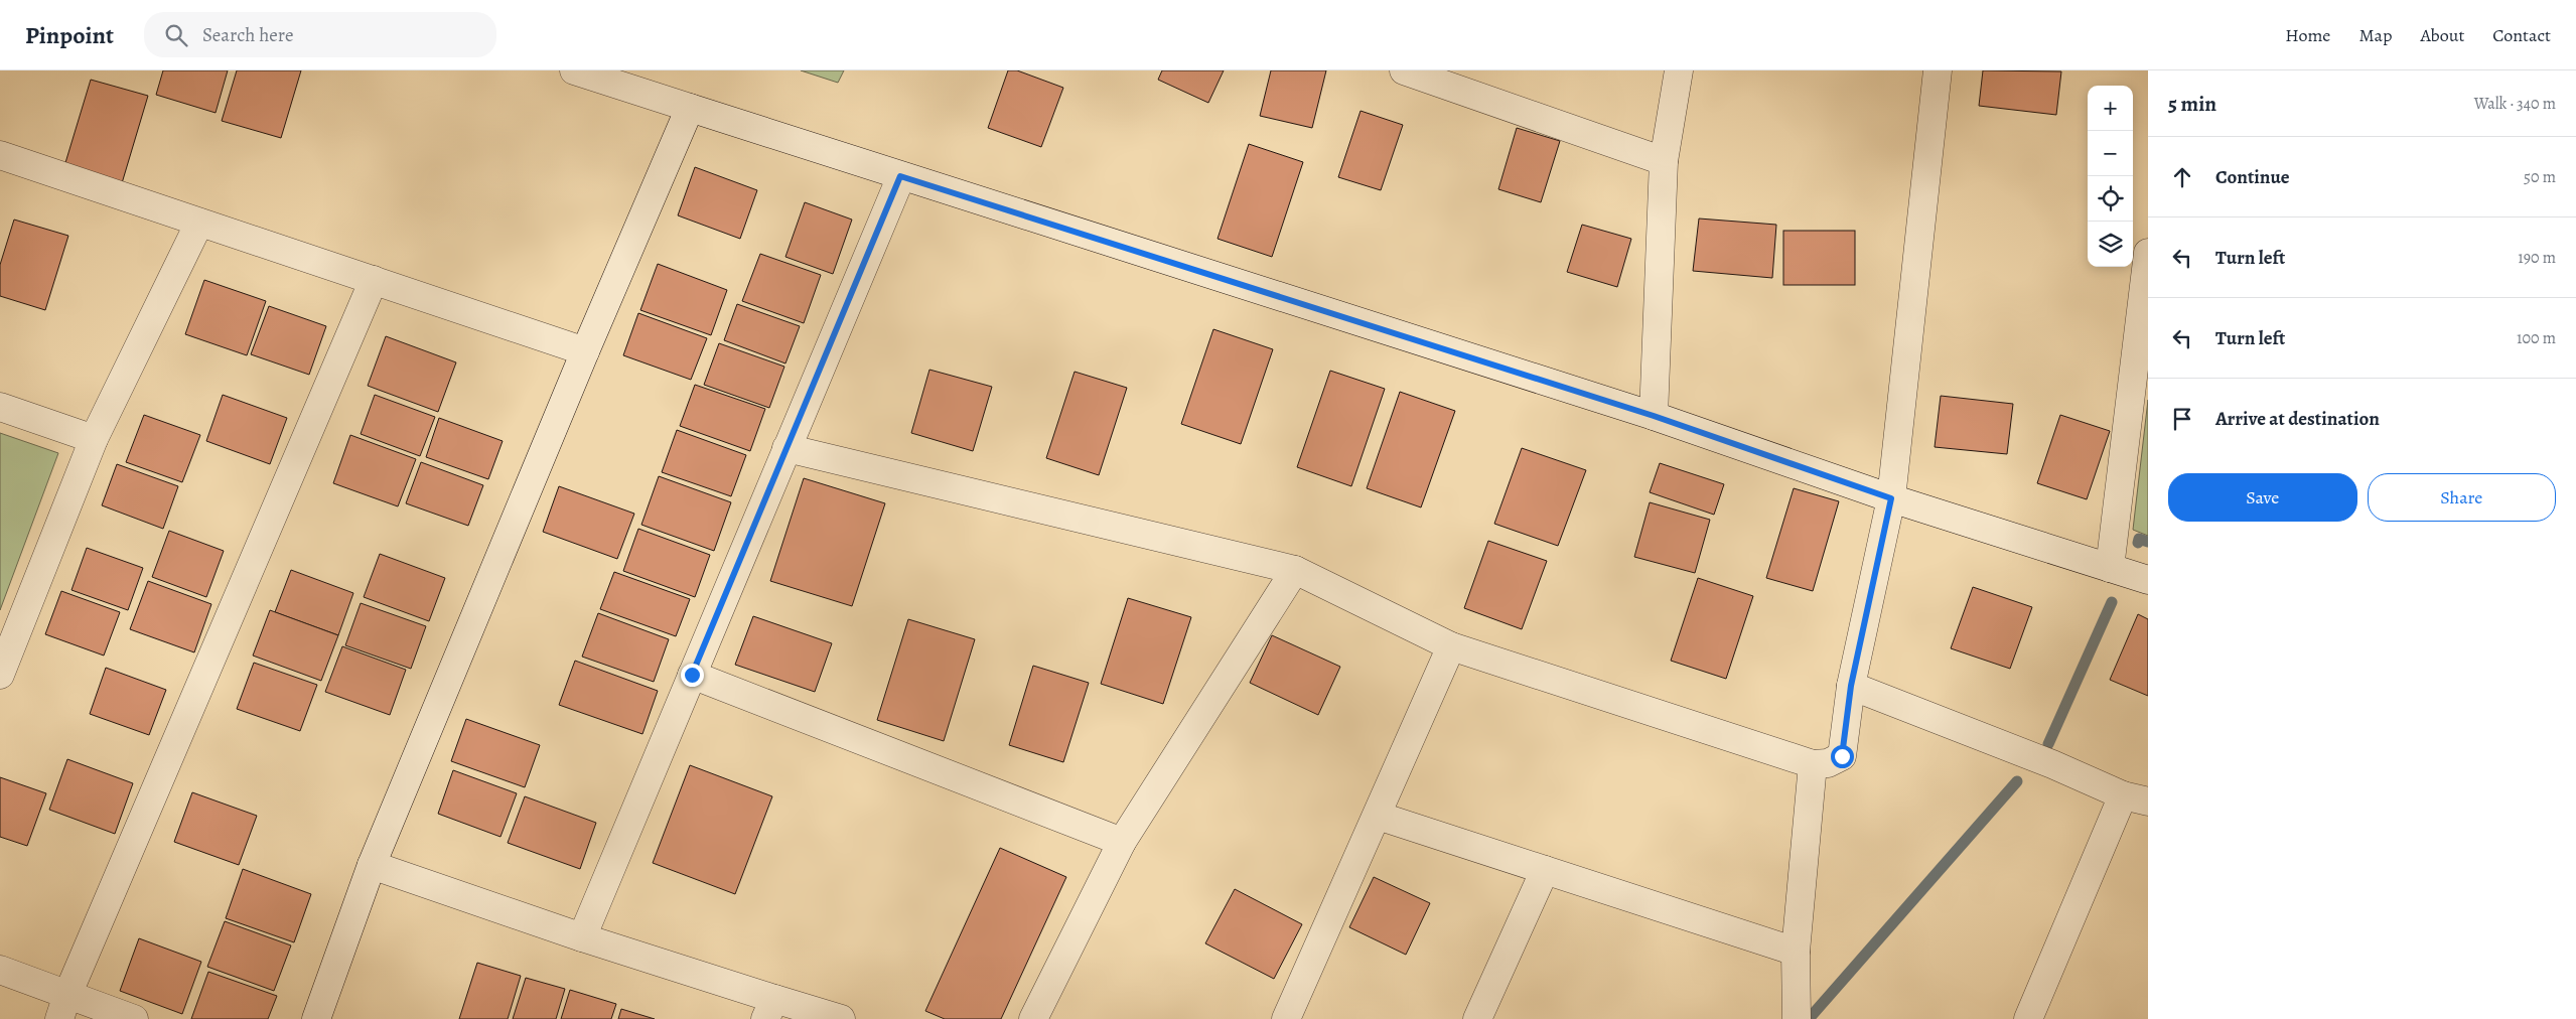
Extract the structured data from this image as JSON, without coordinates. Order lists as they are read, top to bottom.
{
  "page": {
    "header": "Pinpoint",
    "search": "Search here",
    "nav": [
      "Home",
      "Map",
      "About",
      "Contact"
    ],
    "heading": ["5 min", "Walk · 340 m"],
    "map_buttons": ["+", "−"],
    "list": [
      ["Continue", "50 m"],
      ["Turn left", "190 m"],
      ["Turn left", "100 m"],
      "Arrive at destination"
    ],
    "buttons": ["Save", "Share"]
  }
}
